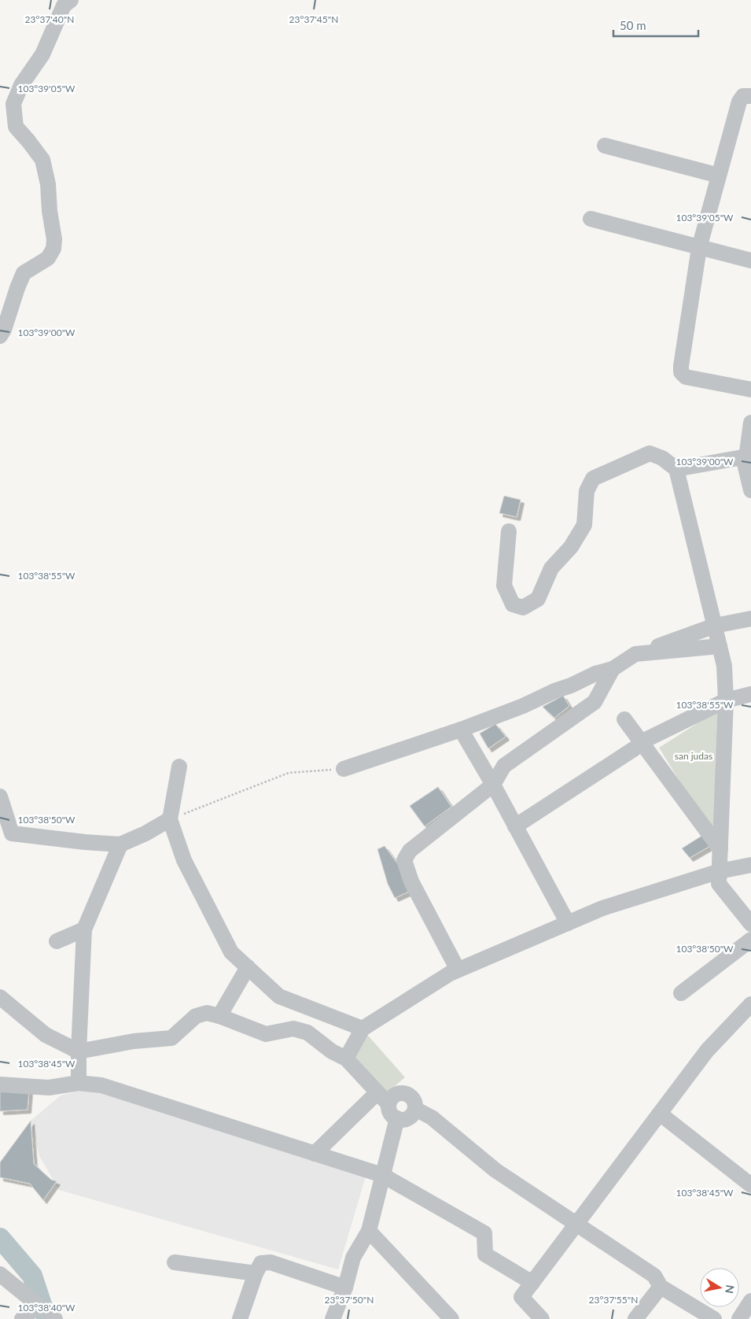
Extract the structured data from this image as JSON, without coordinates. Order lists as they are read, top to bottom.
{
  "parks": ["san judas"],
  "scale_bar": "50 m",
  "north": "right",
  "coordinates": [
    "23°37'40\"N",
    "23°37'45\"N",
    "103°39'05\"W",
    "103°39'00\"W",
    "103°38'55\"W",
    "103°38'50\"W",
    "103°38'45\"W",
    "23°37'50\"N",
    "23°37'55\"N",
    "103°38'40\"W"
  ]
}
